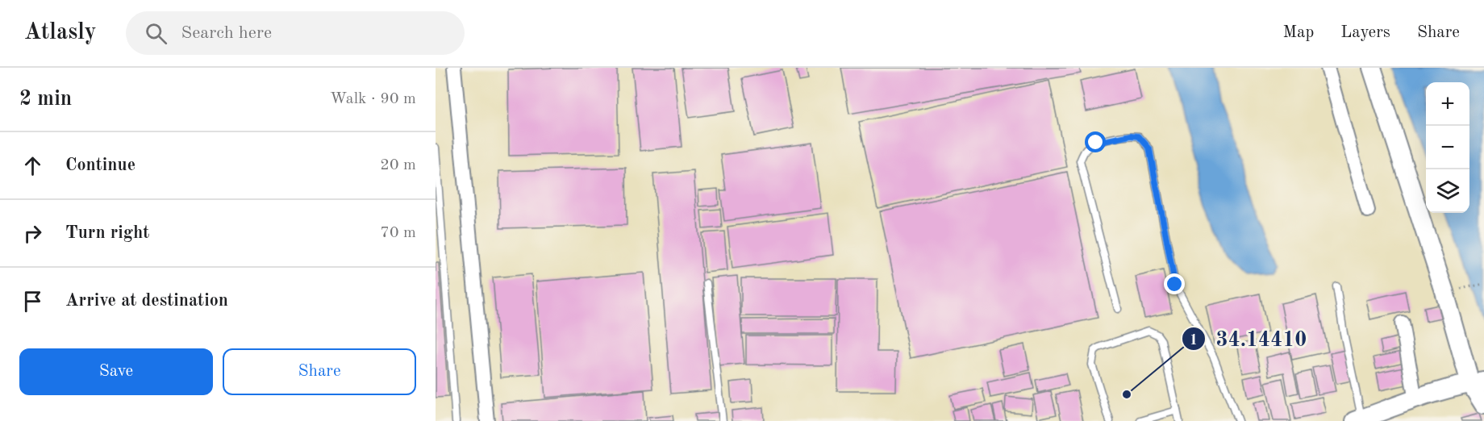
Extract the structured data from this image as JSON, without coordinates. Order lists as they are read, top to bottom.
{
  "places": ["34.14410"],
  "page": {
    "header": "Atlasly",
    "search": "Search here",
    "nav": ["Map", "Layers", "Share"],
    "heading": ["2 min", "Walk · 90 m"],
    "map_buttons": ["+", "−"],
    "list": [
      ["Continue", "20 m"],
      ["Turn right", "70 m"],
      "Arrive at destination"
    ],
    "buttons": ["Save", "Share"]
  }
}
